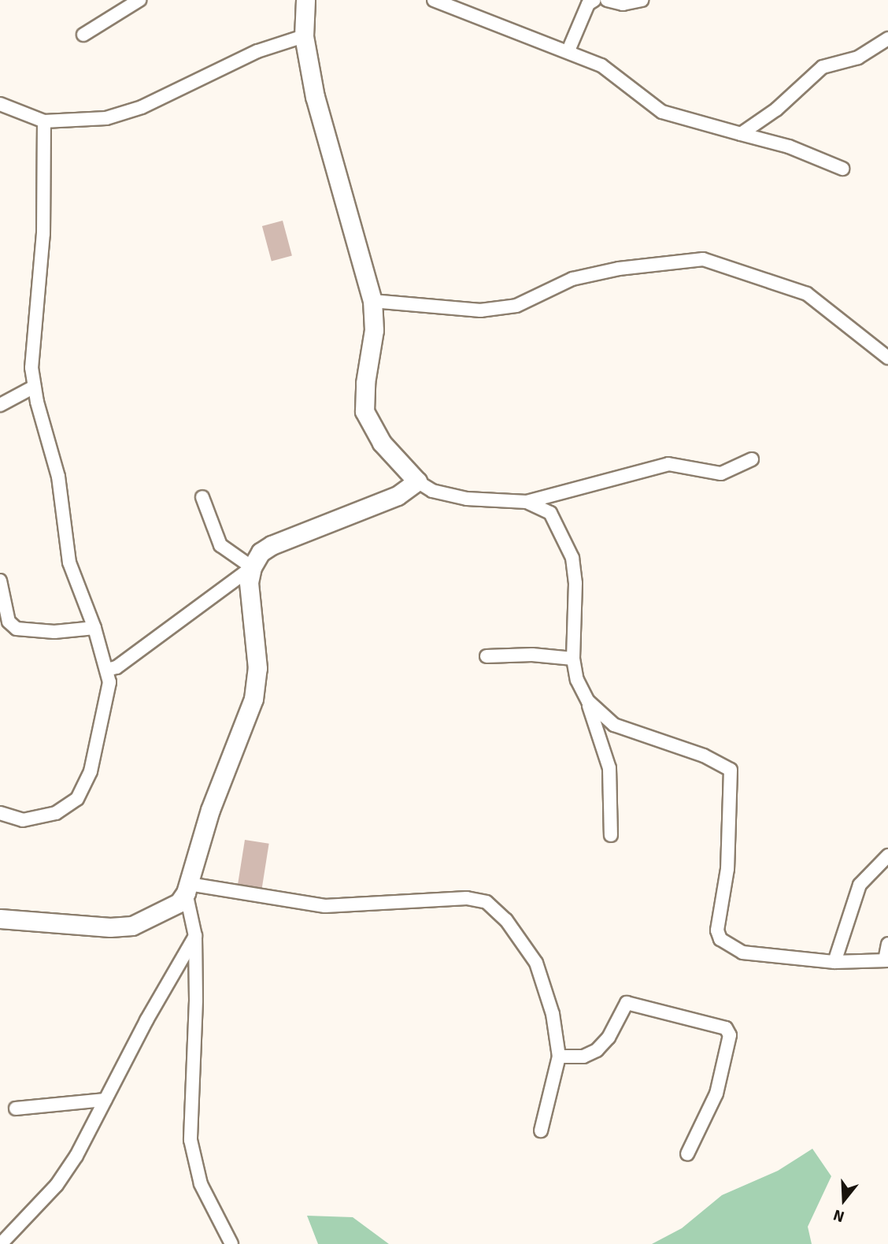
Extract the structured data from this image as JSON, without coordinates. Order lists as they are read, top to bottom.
{
  "north": "bottom"
}
